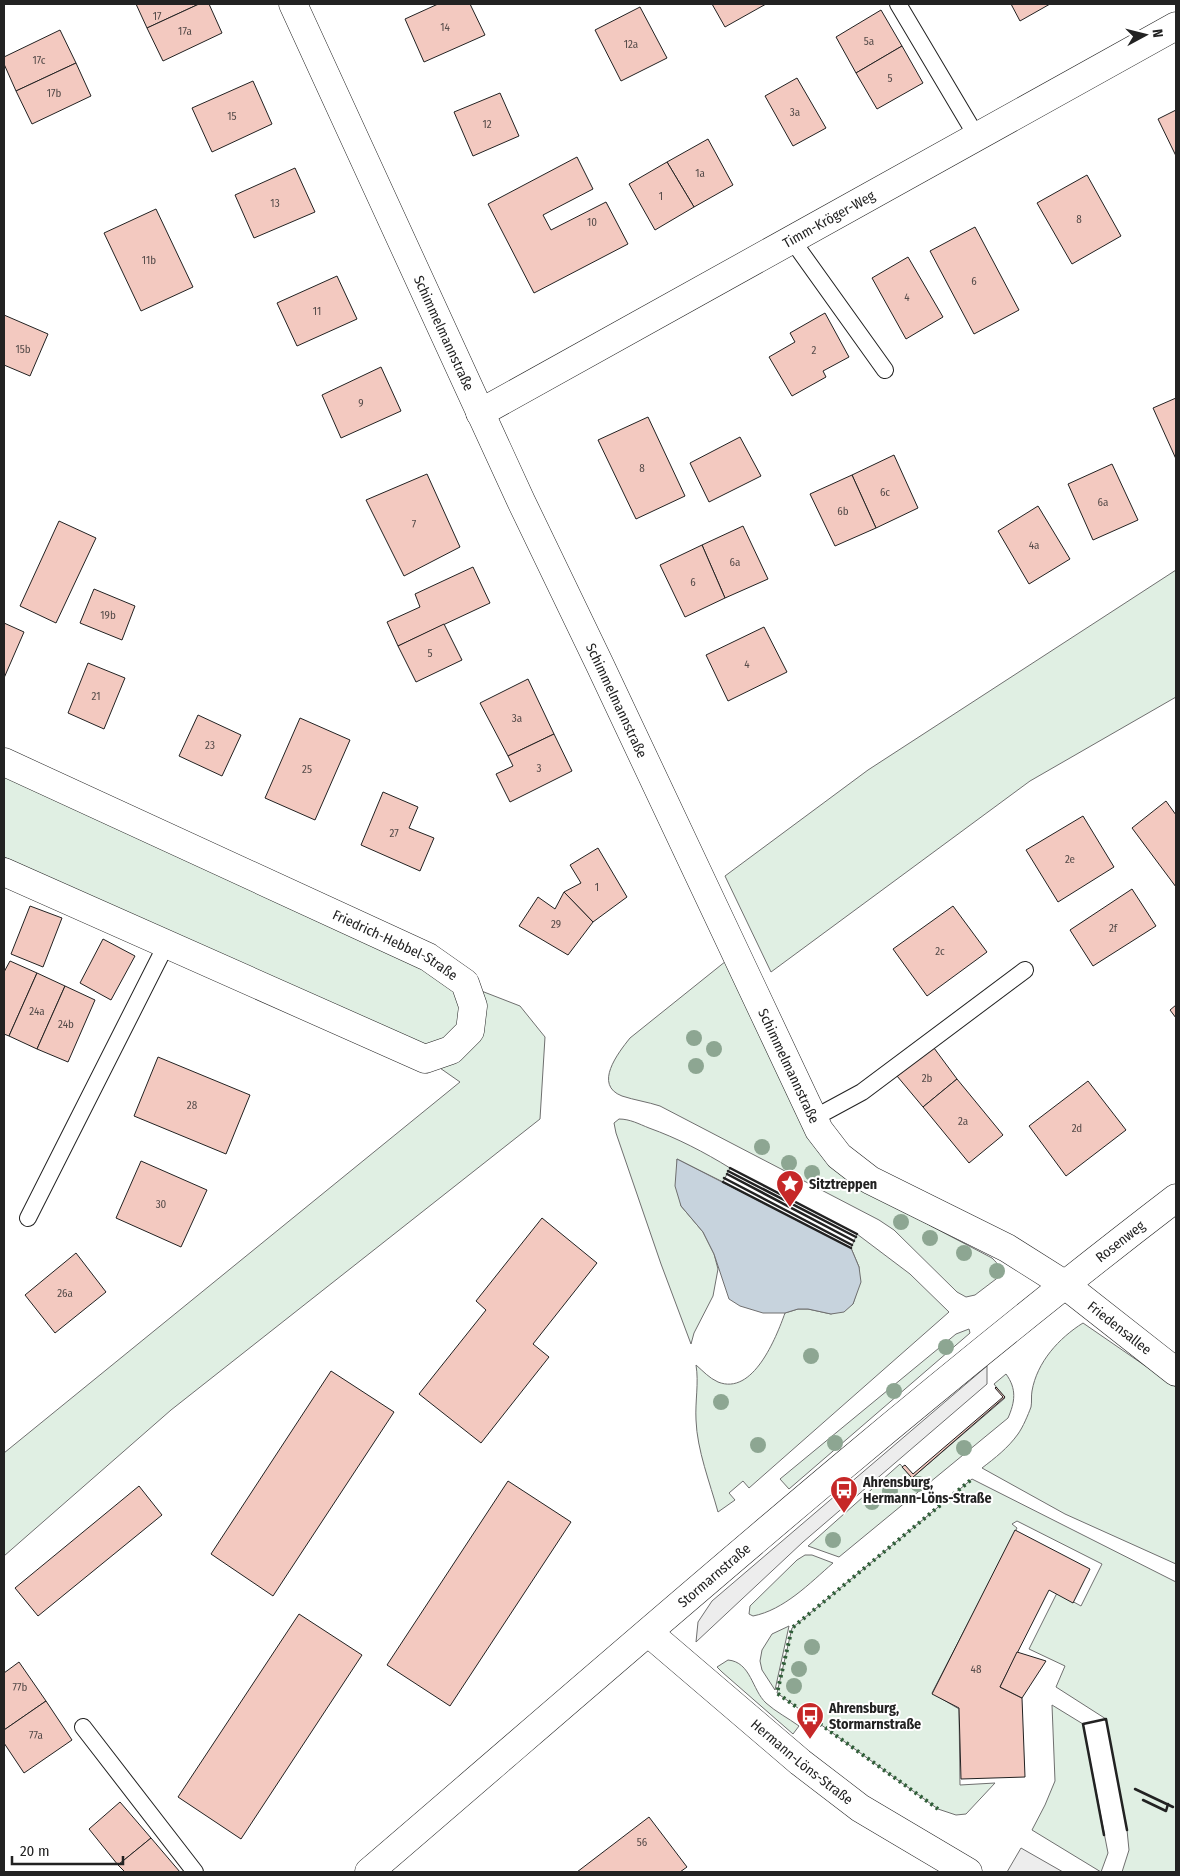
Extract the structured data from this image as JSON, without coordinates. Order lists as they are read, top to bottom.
{
  "streets": {
    "street": [
      "Timm-Kröger-Weg",
      "Schimmelmannstraße",
      "Friedrich-Hebbel-Straße",
      "Rosenweg",
      "Friedensallee",
      "Stormarnstraße",
      "Hermann-Löns-Straße"
    ]
  },
  "crossings": [
    ["Timm-Kröger-Weg", "Schimmelmannstraße"],
    ["Schimmelmannstraße", "Rosenweg"],
    ["Schimmelmannstraße", "Friedensallee"],
    ["Schimmelmannstraße", "Stormarnstraße"],
    ["Rosenweg", "Friedensallee"],
    ["Rosenweg", "Stormarnstraße"],
    ["Friedensallee", "Stormarnstraße"],
    ["Stormarnstraße", "Hermann-Löns-Straße"]
  ],
  "places": {
    "place": ["Sitztreppen"],
    "bus stop": ["Ahrensburg, Hermann-Löns-Straße", "Ahrensburg, Stormarnstraße"]
  },
  "house_numbers": [
    "17",
    "14",
    "17a",
    "5a",
    "12a",
    "17c",
    "5",
    "17b",
    "3a",
    "15",
    "12",
    "1a",
    "1",
    "13",
    "8",
    "10",
    "11b",
    "6",
    "4",
    "11",
    "15b",
    "2",
    "9",
    "8",
    "6c",
    "6a",
    "6b",
    "7",
    "4a",
    "6a",
    "6",
    "19b",
    "5",
    "4",
    "21",
    "3a",
    "23",
    "3",
    "25",
    "27",
    "2e",
    "1",
    "29",
    "2f",
    "2c",
    "24a",
    "24b",
    "2b",
    "28",
    "2a",
    "2d",
    "30",
    "26a",
    "48",
    "77b",
    "77a",
    "56"
  ],
  "scale_bar": "20 m",
  "north": "right"
}
